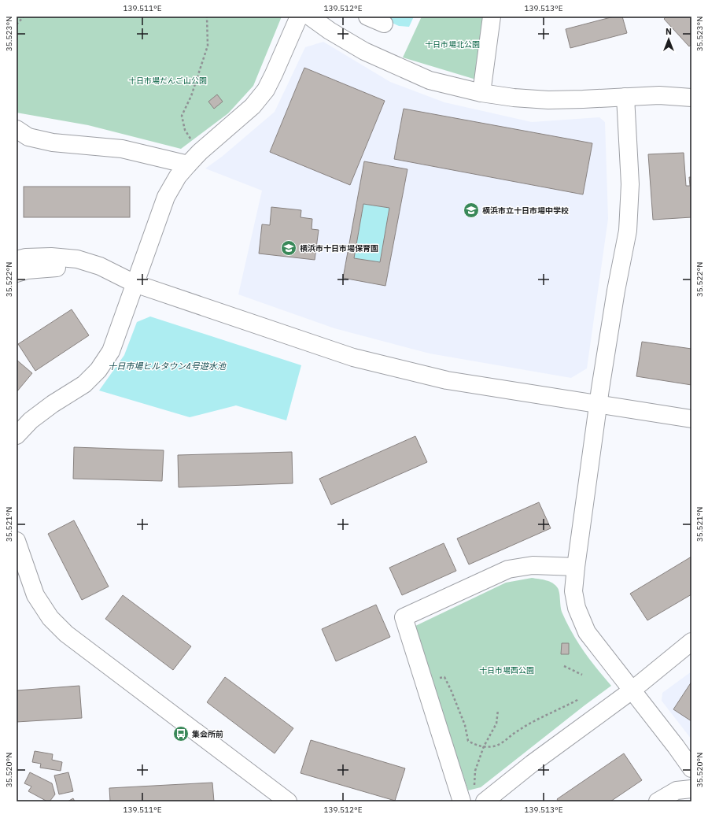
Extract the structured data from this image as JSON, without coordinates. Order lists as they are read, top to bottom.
{
  "water": ["十日市場ヒルタウン4号遊水池"],
  "parks": ["十日市場北公園", "十日市場だんご山公園", "十日市場西公園"],
  "places": {
    "school or university": ["横浜市立十日市場中学校", "横浜市十日市場保育園"],
    "bus stop": ["集会所前"]
  },
  "north": "top",
  "coordinates": [
    "139.511°E",
    "139.512°E",
    "139.513°E",
    "35.523°N",
    "35.522°N",
    "35.521°N",
    "35.520°N"
  ]
}
